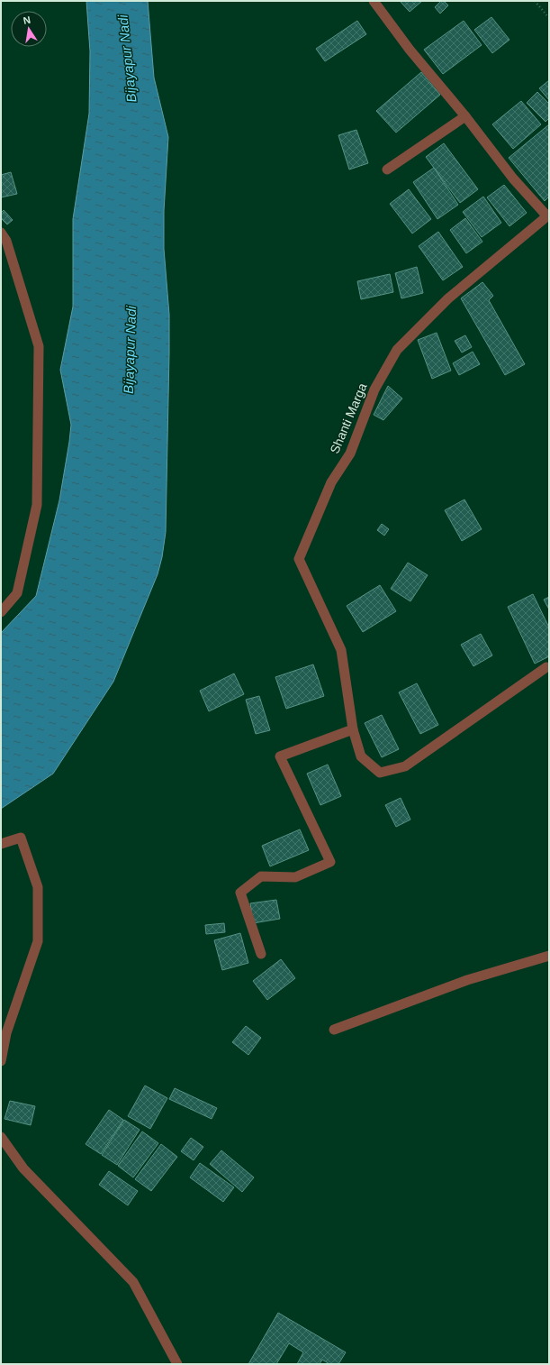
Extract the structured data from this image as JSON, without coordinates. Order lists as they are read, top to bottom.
{
  "streets": {
    "street": ["Shanti Marga"]
  },
  "water": ["Bijayapur Nadi"],
  "north": "top"
}
